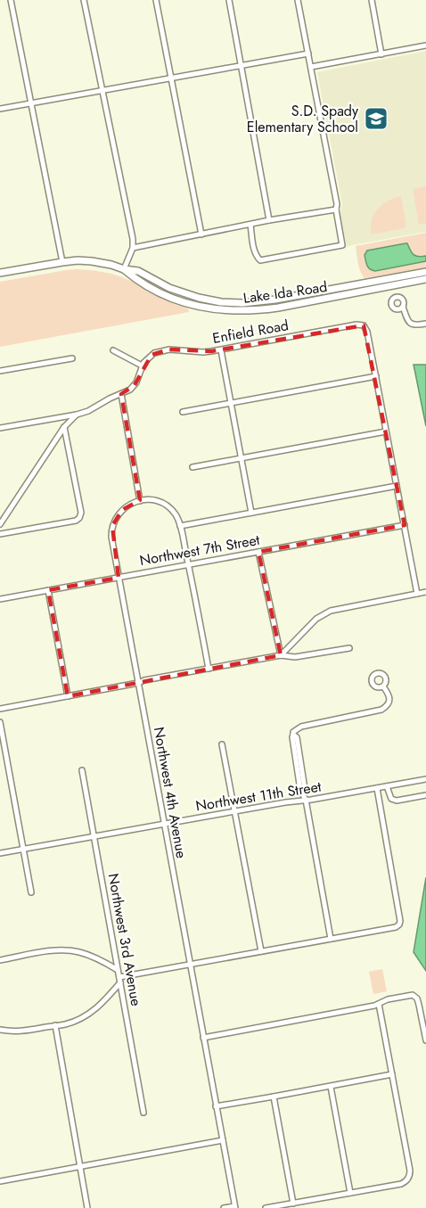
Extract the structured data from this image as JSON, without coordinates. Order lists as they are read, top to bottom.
{
  "streets": {
    "street": [
      "Lake Ida Road",
      "Enfield Road",
      "Northwest 7th Street",
      "Northwest 4th Avenue",
      "Northwest 11th Street",
      "Northwest 3rd Avenue"
    ]
  },
  "crossings": [
    ["Northwest 7th Street", "Northwest 4th Avenue"],
    ["Northwest 4th Avenue", "Northwest 11th Street"],
    ["Northwest 11th Street", "Northwest 3rd Avenue"]
  ],
  "places": {
    "school or university": ["S.D. Spady Elementary School"]
  }
}
